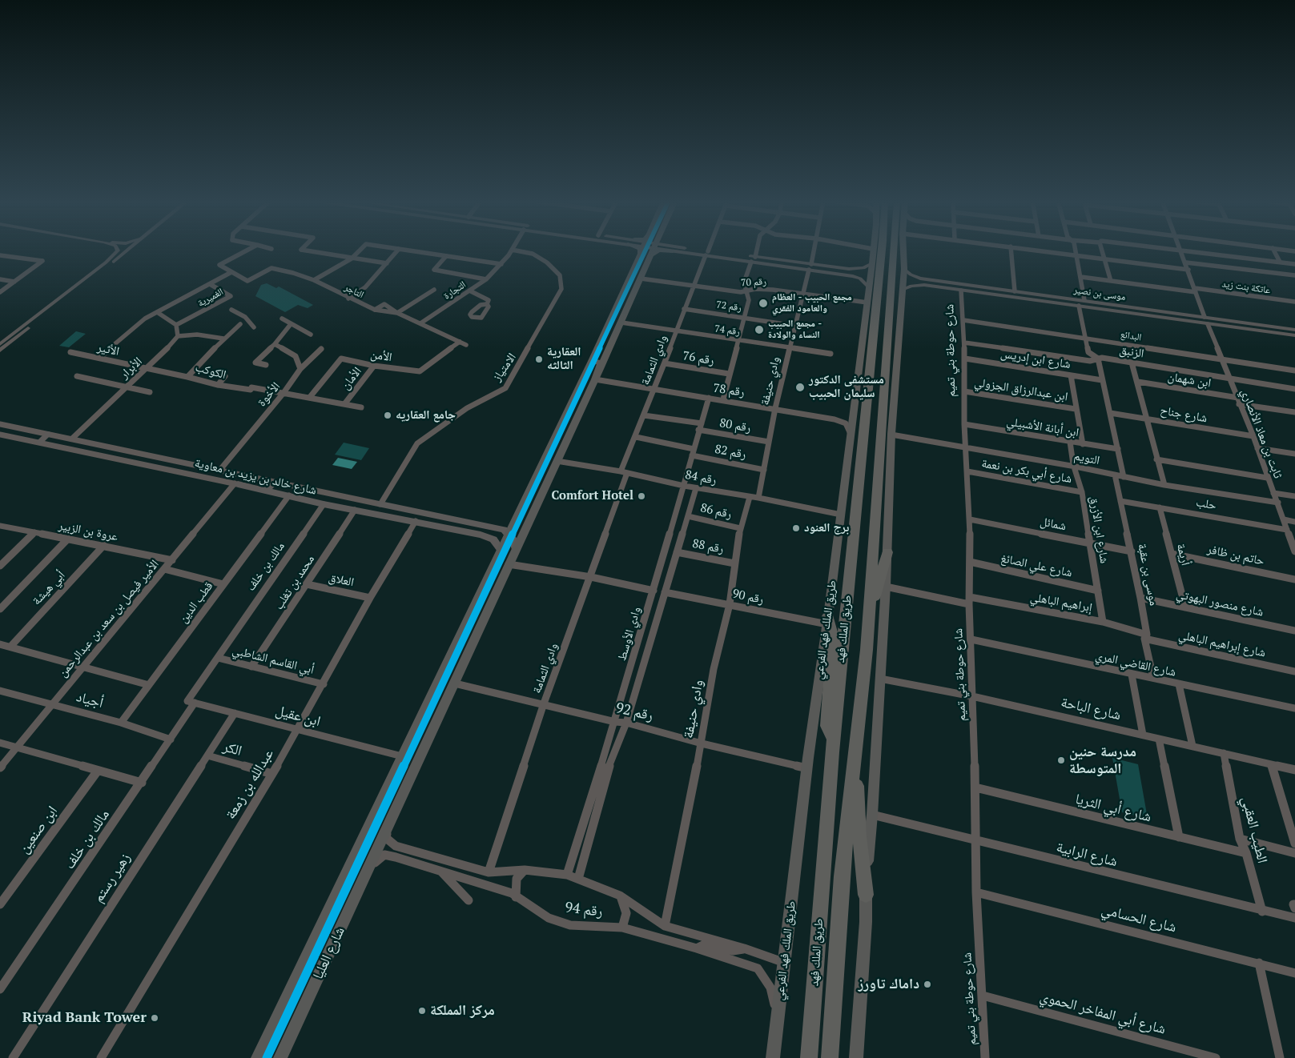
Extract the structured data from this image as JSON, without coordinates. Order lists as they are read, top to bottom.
{
  "streets": {
    "highway": ["طريق الملك فهد"],
    "main road": ["شارع خالد بن يزيد بن معاوية", "طريق الملك فهد الفرعي", "شارع العليا"],
    "street": [
      "رقم 70",
      "عاتكة بنت زيد",
      "التجارة",
      "التاجر",
      "موسى بن نصير",
      "الغميرية",
      "رقم 72",
      "رقم 74",
      "البدائع",
      "الأثير",
      "شارع حوطة بني تميم",
      "الزنبق",
      "الأمن",
      "رقم 76",
      "شارع ابن إدريس",
      "وادي الثمامة",
      "الامتياز",
      "الأبرار",
      "الكوكب",
      "الأمان",
      "ابن شهمان",
      "وادي حنيفة",
      "ابن عبدالرزاق الجزولي",
      "رقم 78",
      "الأخوة",
      "شارع جناح",
      "رقم 80",
      "ابن أبانة الأشبيلي",
      "ثابت بن معاذ الأنصاري",
      "رقم 82",
      "التويم",
      "شارع أبي بكر بن نعمة",
      "رقم 84",
      "حلب",
      "رقم 86",
      "شمائل",
      "شارع ابن الأزرق",
      "عروة بن الزبير",
      "رقم 88",
      "أريمة",
      "حاتم بن ظافر",
      "شارع علي الصائغ",
      "مالك بن خلف",
      "موسى بن عقبة",
      "العلاق",
      "محمد بن تغلب",
      "أبي هيشة",
      "رقم 90",
      "قطب الدين",
      "إبراهيم الباهلي",
      "شارع منصور البهوتي",
      "الأمير فيصل بن سعد بن عبدالرحمن",
      "وادي الأوسط",
      "شارع إبراهيم الباهلي",
      "أبي القاسم الشاطبي",
      "شارع القاضي المري",
      "أجياد",
      "شارع الباحة",
      "رقم 92",
      "ابن عقيل",
      "الكر",
      "عبدالله بن زمعة",
      "شارع أبي الثريا",
      "ابن صنعين",
      "الطيب العقبي",
      "شارع الرابية",
      "زهير رستم",
      "رقم 94",
      "شارع الحسامي",
      "شارع أبي المفاخر الحموي"
    ]
  },
  "crossings": [
    ["رقم 70", "وادي الثمامة"],
    ["رقم 70", "وادي حنيفة"],
    ["رقم 70", "طريق الملك فهد الفرعي"],
    ["رقم 70", "شارع العليا"],
    ["التجارة", "التاجر"],
    ["التاجر", "الأمن"],
    ["رقم 72", "وادي الثمامة"],
    ["رقم 72", "وادي حنيفة"],
    ["رقم 74", "وادي الثمامة"],
    ["رقم 74", "وادي حنيفة"],
    ["رقم 74", "شارع العليا"],
    ["البدائع", "شارع حوطة بني تميم"],
    ["البدائع", "ثابت بن معاذ الأنصاري"],
    ["الأثير", "الأبرار"],
    ["الأثير", "الكوكب"],
    ["شارع حوطة بني تميم", "الزنبق"],
    ["شارع حوطة بني تميم", "شارع ابن إدريس"],
    ["شارع حوطة بني تميم", "ابن عبدالرزاق الجزولي"],
    ["شارع حوطة بني تميم", "ابن أبانة الأشبيلي"],
    ["شارع حوطة بني تميم", "التويم"],
    ["شارع حوطة بني تميم", "شارع أبي بكر بن نعمة"],
    ["شارع حوطة بني تميم", "شمائل"],
    ["شارع حوطة بني تميم", "شارع علي الصائغ"],
    ["شارع حوطة بني تميم", "إبراهيم الباهلي"],
    ["شارع حوطة بني تميم", "شارع القاضي المري"],
    ["شارع حوطة بني تميم", "شارع الباحة"],
    ["شارع حوطة بني تميم", "شارع أبي الثريا"],
    ["شارع حوطة بني تميم", "شارع الرابية"],
    ["شارع حوطة بني تميم", "شارع الحسامي"],
    ["شارع حوطة بني تميم", "شارع أبي المفاخر الحموي"],
    ["الزنبق", "ثابت بن معاذ الأنصاري"],
    ["الأمن", "الأمان"],
    ["رقم 76", "وادي الثمامة"],
    ["وادي الثمامة", "رقم 78"],
    ["وادي الثمامة", "رقم 80"],
    ["وادي الثمامة", "رقم 82"],
    ["وادي الثمامة", "رقم 84"],
    ["وادي الثمامة", "رقم 92"],
    ["وادي الثمامة", "رقم 94"],
    ["الامتياز", "شارع خالد بن يزيد بن معاوية"],
    ["الأبرار", "شارع خالد بن يزيد بن معاوية"],
    ["الكوكب", "الأخوة"],
    ["ابن شهمان", "ثابت بن معاذ الأنصاري"],
    ["وادي حنيفة", "رقم 78"],
    ["وادي حنيفة", "رقم 80"],
    ["وادي حنيفة", "رقم 82"],
    ["وادي حنيفة", "رقم 84"],
    ["وادي حنيفة", "رقم 86"],
    ["وادي حنيفة", "رقم 88"],
    ["وادي حنيفة", "رقم 90"],
    ["وادي حنيفة", "رقم 92"],
    ["وادي حنيفة", "رقم 94"],
    ["رقم 78", "طريق الملك فهد الفرعي"],
    ["رقم 78", "وادي الأوسط"],
    ["رقم 78", "شارع العليا"],
    ["الأخوة", "شارع خالد بن يزيد بن معاوية"],
    ["شارع جناح", "ثابت بن معاذ الأنصاري"],
    ["رقم 80", "وادي الأوسط"],
    ["ابن أبانة الأشبيلي", "شارع ابن الأزرق"],
    ["ثابت بن معاذ الأنصاري", "التويم"],
    ["ثابت بن معاذ الأنصاري", "حلب"],
    ["رقم 82", "وادي الأوسط"],
    ["التويم", "شارع ابن الأزرق"],
    ["التويم", "موسى بن عقبة"],
    ["شارع أبي بكر بن نعمة", "شارع ابن الأزرق"],
    ["شارع خالد بن يزيد بن معاوية", "مالك بن خلف"],
    ["شارع خالد بن يزيد بن معاوية", "محمد بن تغلب"],
    ["شارع خالد بن يزيد بن معاوية", "قطب الدين"],
    ["شارع خالد بن يزيد بن معاوية", "الأمير فيصل بن سعد بن عبدالرحمن"],
    ["شارع خالد بن يزيد بن معاوية", "عبدالله بن زمعة"],
    ["شارع خالد بن يزيد بن معاوية", "شارع العليا"],
    ["رقم 84", "طريق الملك فهد الفرعي"],
    ["رقم 84", "وادي الأوسط"],
    ["رقم 84", "شارع العليا"],
    ["حلب", "أريمة"],
    ["حلب", "موسى بن عقبة"],
    ["رقم 86", "وادي الأوسط"],
    ["شمائل", "شارع ابن الأزرق"],
    ["شمائل", "موسى بن عقبة"],
    ["شارع ابن الأزرق", "شارع علي الصائغ"],
    ["شارع ابن الأزرق", "إبراهيم الباهلي"],
    ["عروة بن الزبير", "أبي هيشة"],
    ["عروة بن الزبير", "الأمير فيصل بن سعد بن عبدالرحمن"],
    ["رقم 88", "وادي الأوسط"],
    ["أريمة", "حاتم بن ظافر"],
    ["أريمة", "شارع منصور البهوتي"],
    ["مالك بن خلف", "أبي القاسم الشاطبي"],
    ["مالك بن خلف", "أجياد"],
    ["مالك بن خلف", "ابن عقيل"],
    ["موسى بن عقبة", "إبراهيم الباهلي"],
    ["موسى بن عقبة", "شارع منصور البهوتي"],
    ["موسى بن عقبة", "شارع إبراهيم الباهلي"],
    ["موسى بن عقبة", "شارع القاضي المري"],
    ["العلاق", "محمد بن تغلب"],
    ["العلاق", "عبدالله بن زمعة"],
    ["محمد بن تغلب", "أبي القاسم الشاطبي"],
    ["رقم 90", "طريق الملك فهد الفرعي"],
    ["رقم 90", "وادي الأوسط"],
    ["قطب الدين", "أجياد"],
    ["إبراهيم الباهلي", "شارع إبراهيم الباهلي"],
    ["الأمير فيصل بن سعد بن عبدالرحمن", "أجياد"],
    ["طريق الملك فهد الفرعي", "رقم 92"],
    ["طريق الملك فهد الفرعي", "رقم 94"],
    ["وادي الأوسط", "رقم 92"],
    ["وادي الأوسط", "رقم 94"],
    ["أبي القاسم الشاطبي", "عبدالله بن زمعة"],
    ["شارع الباحة", "الطيب العقبي"],
    ["رقم 92", "شارع العليا"],
    ["ابن عقيل", "عبدالله بن زمعة"],
    ["ابن عقيل", "زهير رستم"],
    ["ابن عقيل", "شارع العليا"],
    ["الكر", "عبدالله بن زمعة"],
    ["الكر", "زهير رستم"],
    ["شارع أبي الثريا", "الطيب العقبي"],
    ["الطيب العقبي", "شارع الرابية"],
    ["رقم 94", "شارع العليا"]
  ],
  "places": [
    "مجمع الحبيب - العظام والعامود الفقري",
    "مجمع الحبيب - النساء والولادة",
    "العقارية الثالثه",
    "مستشفى الدكتور سليمان الحبيب",
    "جامع العقاريه",
    "Comfort Hotel",
    "برج العنود",
    "مدرسة حنين المتوسطة",
    "داماك تاورز",
    "مركز المملكة",
    "Riyad Bank Tower"
  ]
}
